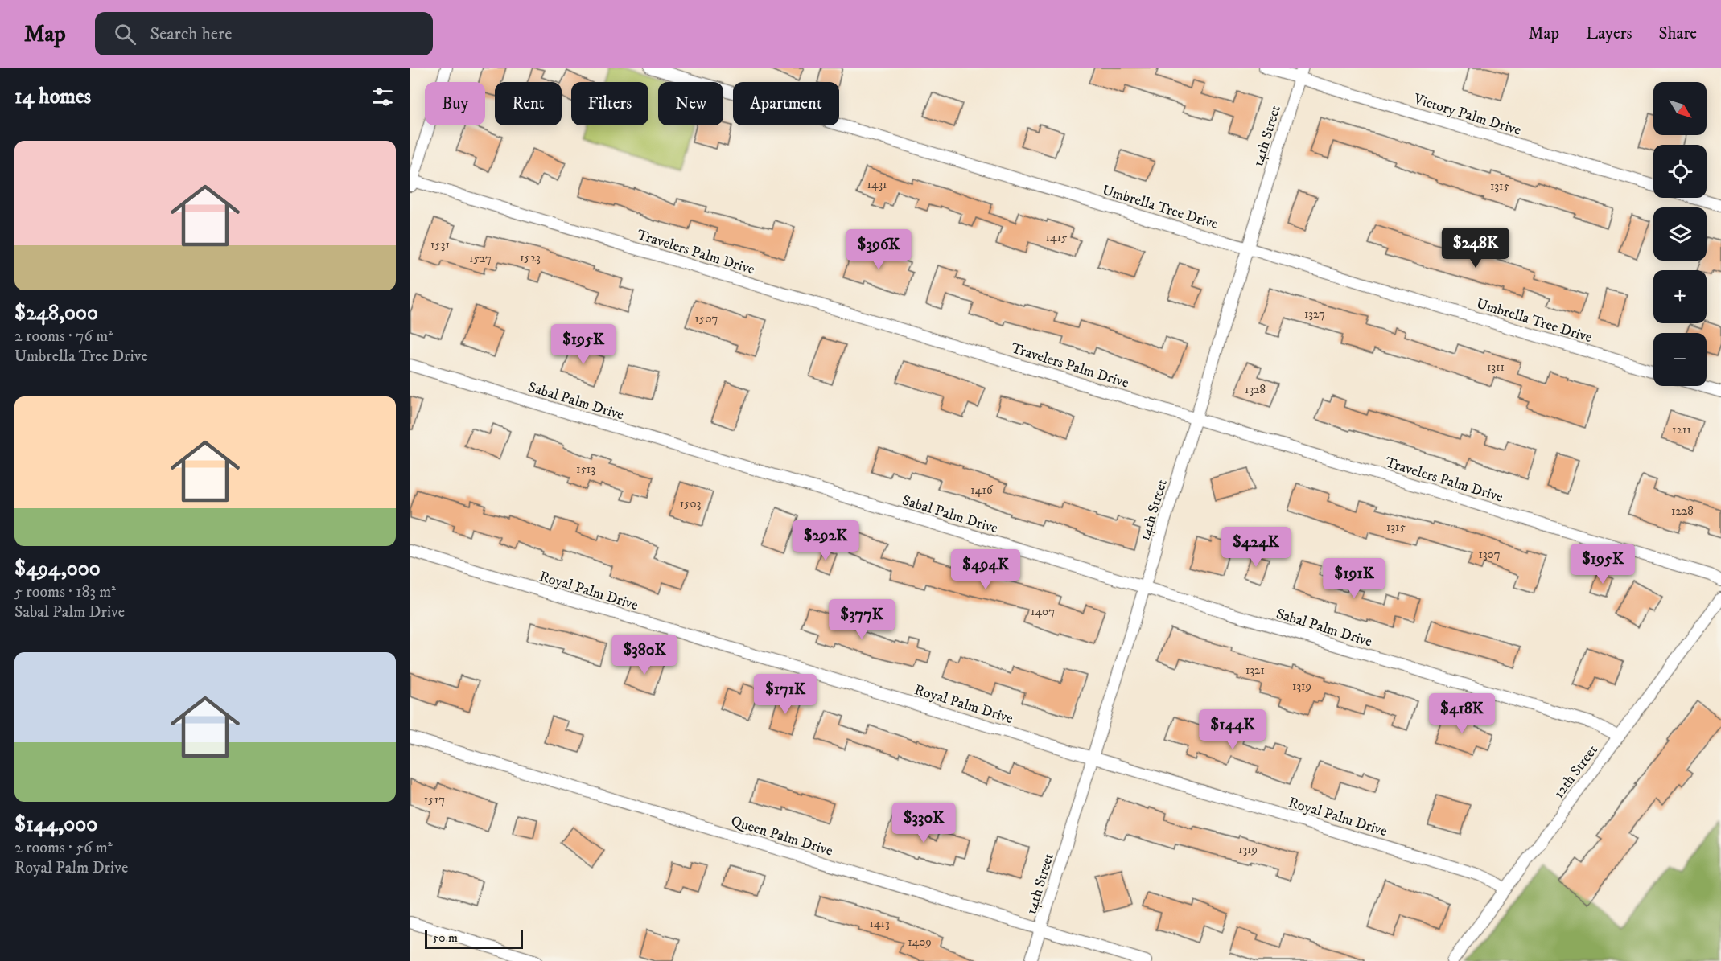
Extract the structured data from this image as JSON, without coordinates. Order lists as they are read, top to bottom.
{
  "streets": {
    "street": [
      "Victory Palm Drive",
      "14th Street",
      "Umbrella Tree Drive",
      "Travelers Palm Drive",
      "Sabal Palm Drive",
      "Royal Palm Drive",
      "12th Street",
      "Queen Palm Drive"
    ]
  },
  "crossings": [
    ["Victory Palm Drive", "14th Street"],
    ["14th Street", "Umbrella Tree Drive"],
    ["14th Street", "Travelers Palm Drive"],
    ["14th Street", "Sabal Palm Drive"],
    ["14th Street", "Royal Palm Drive"],
    ["14th Street", "Queen Palm Drive"],
    ["Sabal Palm Drive", "12th Street"],
    ["Royal Palm Drive", "12th Street"]
  ],
  "house_numbers": [
    "1431",
    "1315",
    "1415",
    "1531",
    "1523",
    "1527",
    "1327",
    "1507",
    "1311",
    "1328",
    "1211",
    "1513",
    "1416",
    "1503",
    "1228",
    "1315",
    "1307",
    "1407",
    "1321",
    "1319",
    "1517",
    "1319",
    "1413",
    "1409"
  ],
  "scale_bar": "50 m",
  "north": "bottom right",
  "page": {
    "header": "Map",
    "search": "Search here",
    "nav": ["Map", "Layers", "Share"],
    "heading": "14 homes",
    "map_buttons": ["+", "−"],
    "chip": [
      "Buy",
      "Rent",
      "Filters",
      "New",
      "Apartment"
    ],
    "list": [
      {
        "name": "$248,000",
        "note": "2 rooms · 76 m² · Umbrella Tree Drive"
      },
      {
        "name": "$494,000",
        "note": "5 rooms · 183 m² · Sabal Palm Drive"
      },
      {
        "name": "$144,000",
        "note": "2 rooms · 56 m² · Royal Palm Drive"
      }
    ],
    "price": [
      "$248K",
      "$396K",
      "$195K",
      "$292K",
      "$424K",
      "$195K",
      "$494K",
      "$191K",
      "$377K",
      "$380K",
      "$171K",
      "$418K",
      "$144K",
      "$330K"
    ],
    "scale": "50 m"
  }
}
